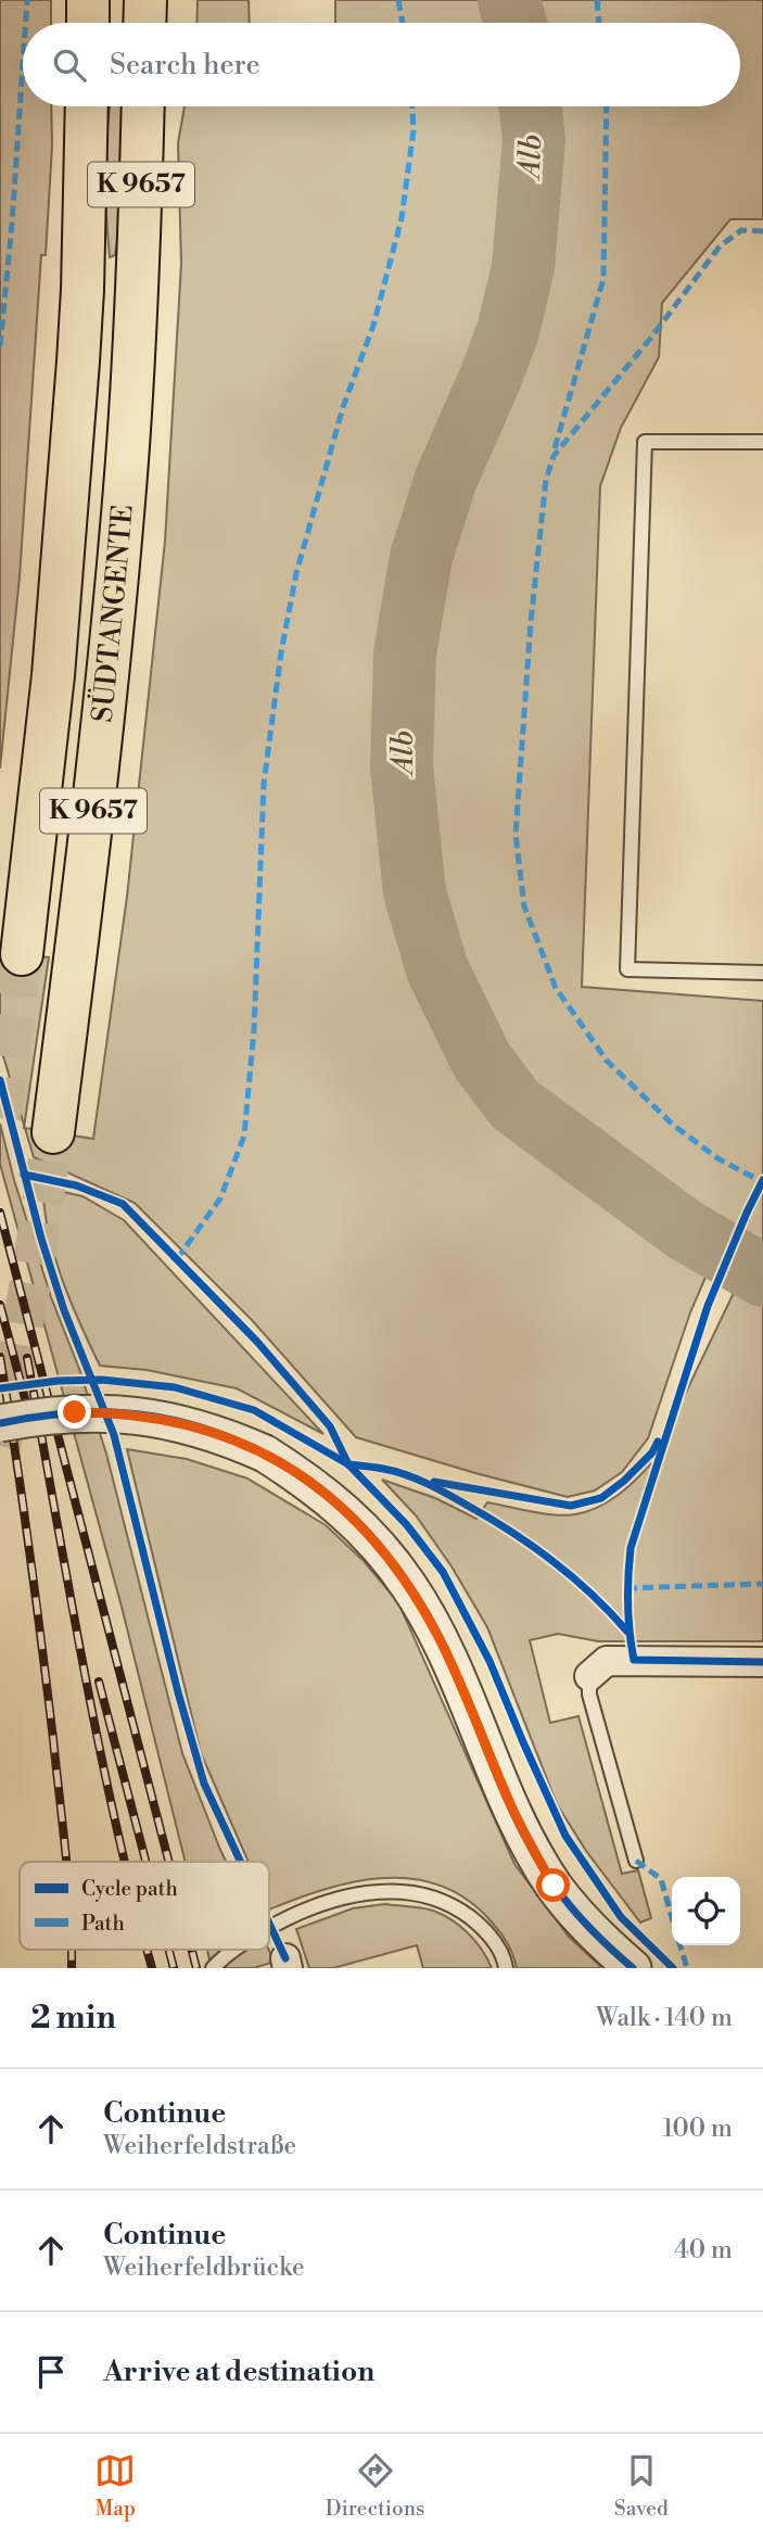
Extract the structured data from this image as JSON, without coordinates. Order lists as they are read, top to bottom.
{
  "streets": {
    "highway": ["K 9657", "SÜDTANGENTE"]
  },
  "water": ["Alb"],
  "legend": ["Cycle path", "Path"],
  "page": {
    "search": "Search here",
    "heading": ["2 min", "Walk · 140 m"],
    "list": [
      ["Continue", "Weiherfeldstraße", "100 m"],
      ["Continue", "Weiherfeldbrücke", "40 m"],
      "Arrive at destination"
    ],
    "nav": ["Map", "Directions", "Saved"]
  }
}
